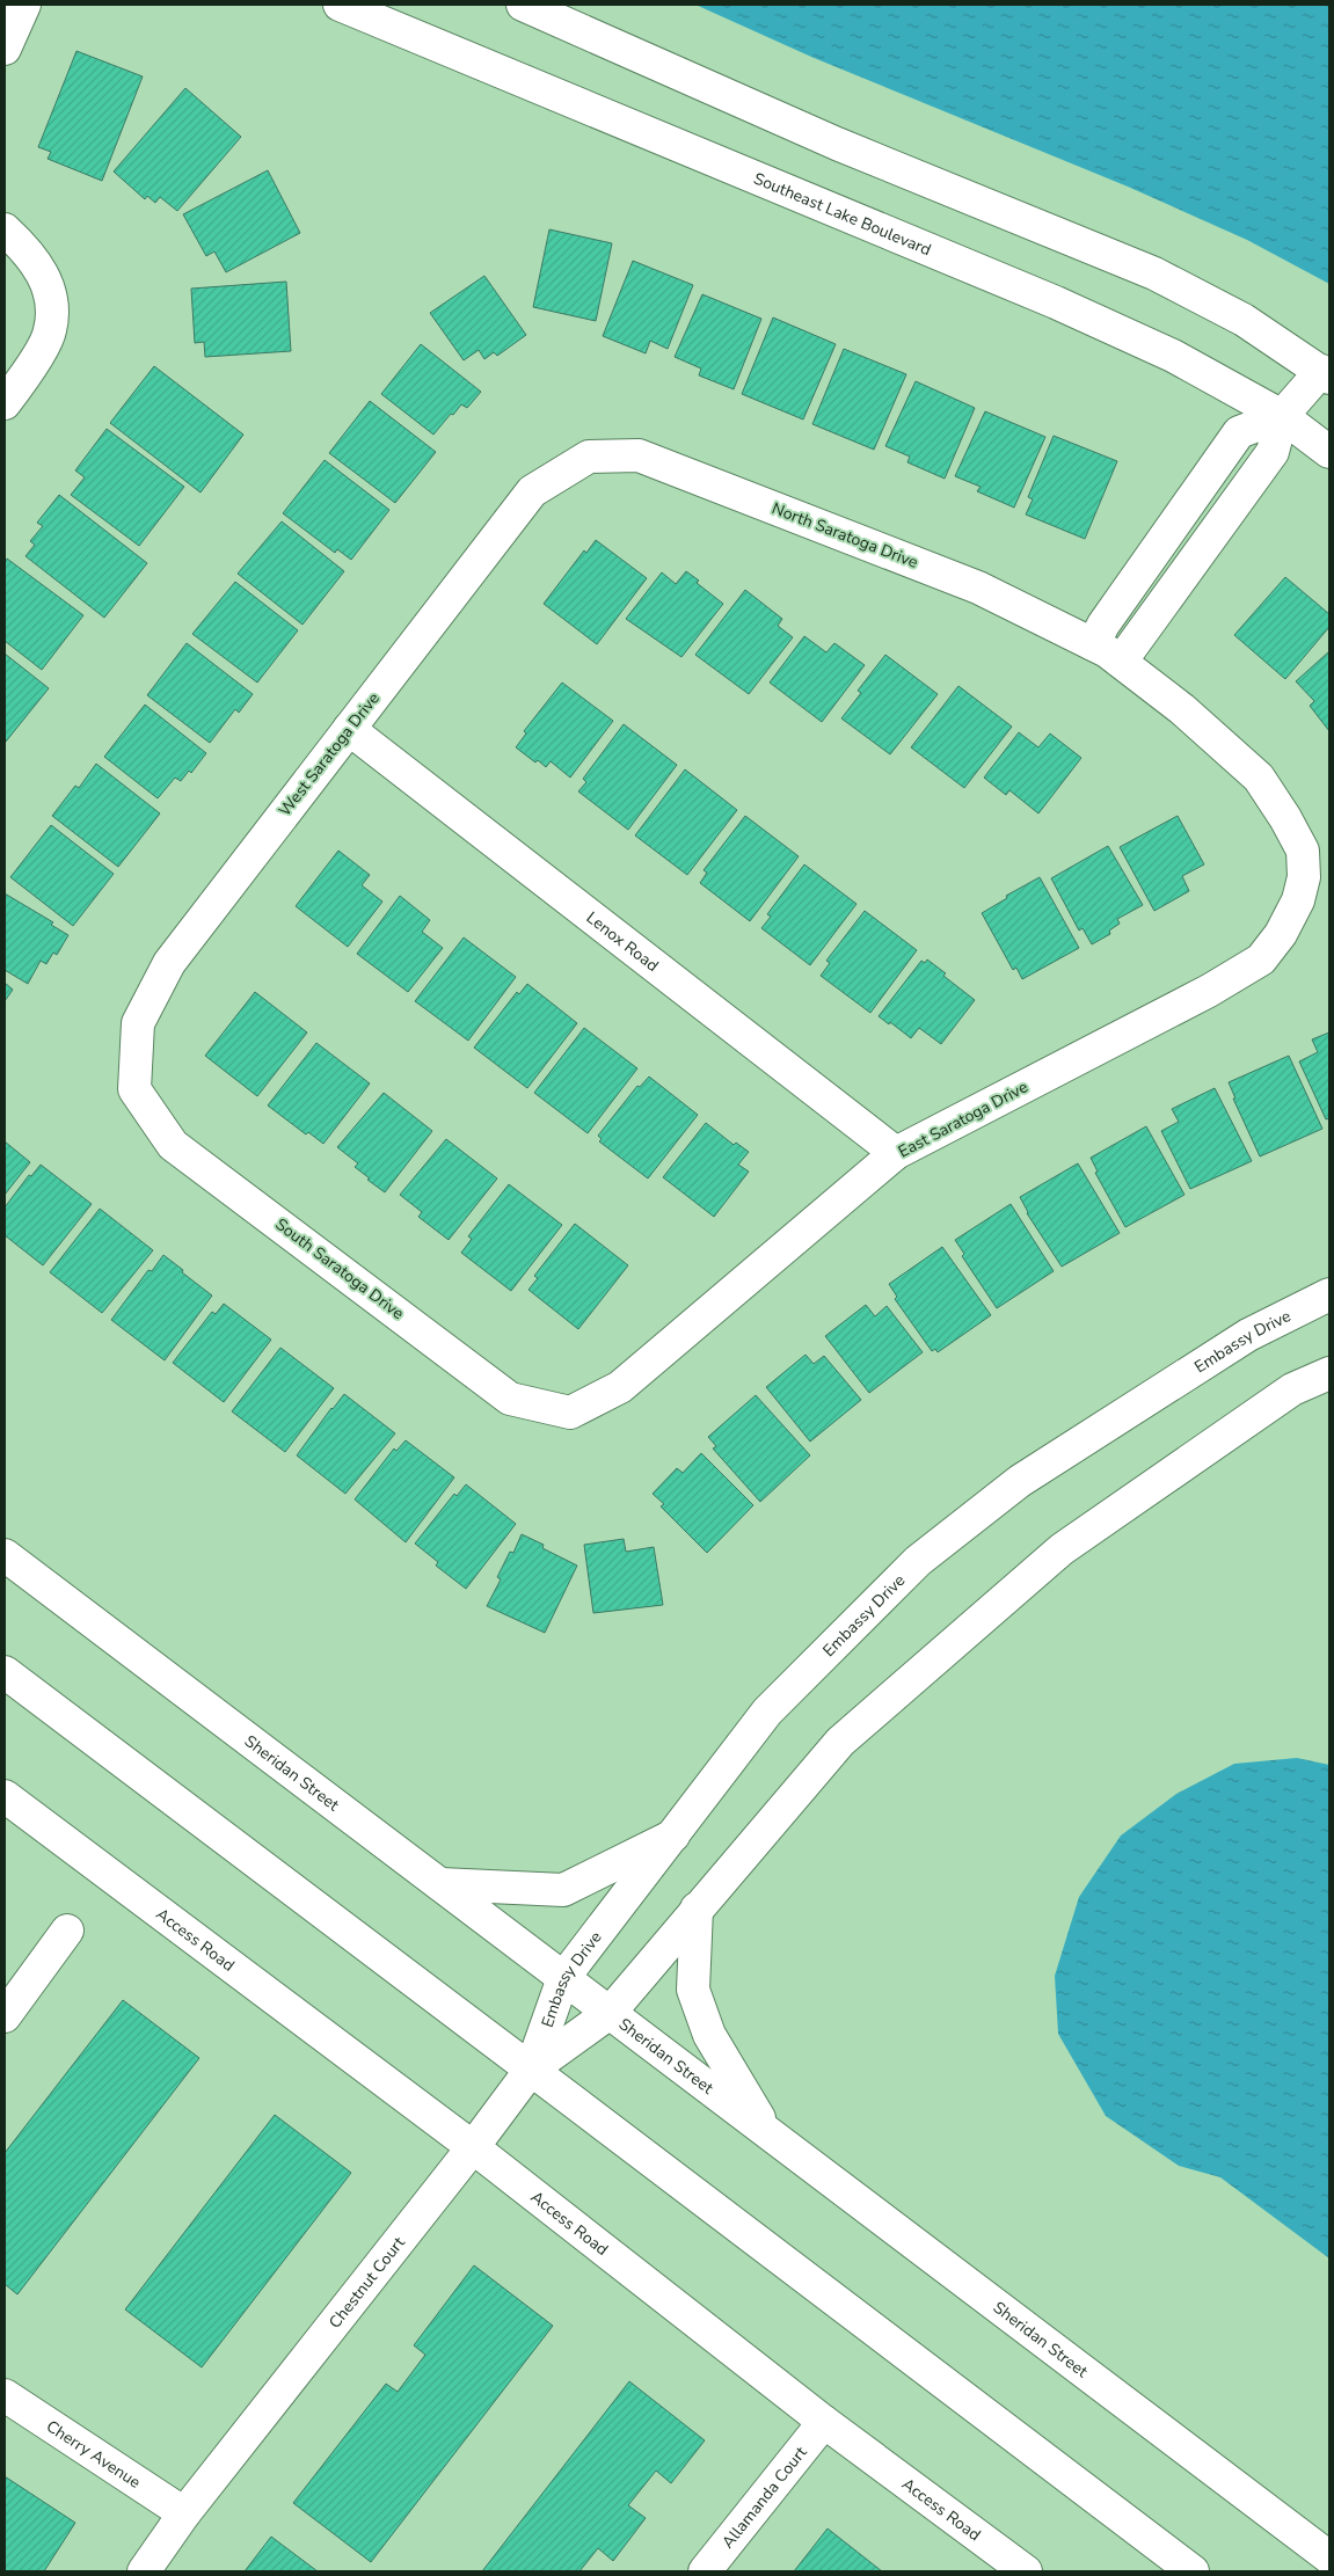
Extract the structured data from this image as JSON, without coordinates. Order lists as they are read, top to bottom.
{
  "streets": {
    "street": [
      "Southeast Lake Boulevard",
      "North Saratoga Drive",
      "West Saratoga Drive",
      "Lenox Road",
      "East Saratoga Drive",
      "South Saratoga Drive",
      "Embassy Drive",
      "Sheridan Street",
      "Access Road",
      "Chestnut Court",
      "Cherry Avenue",
      "Allamanda Court"
    ]
  },
  "crossings": [
    ["North Saratoga Drive", "West Saratoga Drive"],
    ["North Saratoga Drive", "East Saratoga Drive"],
    ["West Saratoga Drive", "Lenox Road"],
    ["West Saratoga Drive", "South Saratoga Drive"],
    ["Lenox Road", "East Saratoga Drive"],
    ["East Saratoga Drive", "South Saratoga Drive"],
    ["Embassy Drive", "Sheridan Street"],
    ["Embassy Drive", "Chestnut Court"],
    ["Sheridan Street", "Chestnut Court"],
    ["Access Road", "Chestnut Court"],
    ["Access Road", "Allamanda Court"],
    ["Chestnut Court", "Cherry Avenue"]
  ]
}
